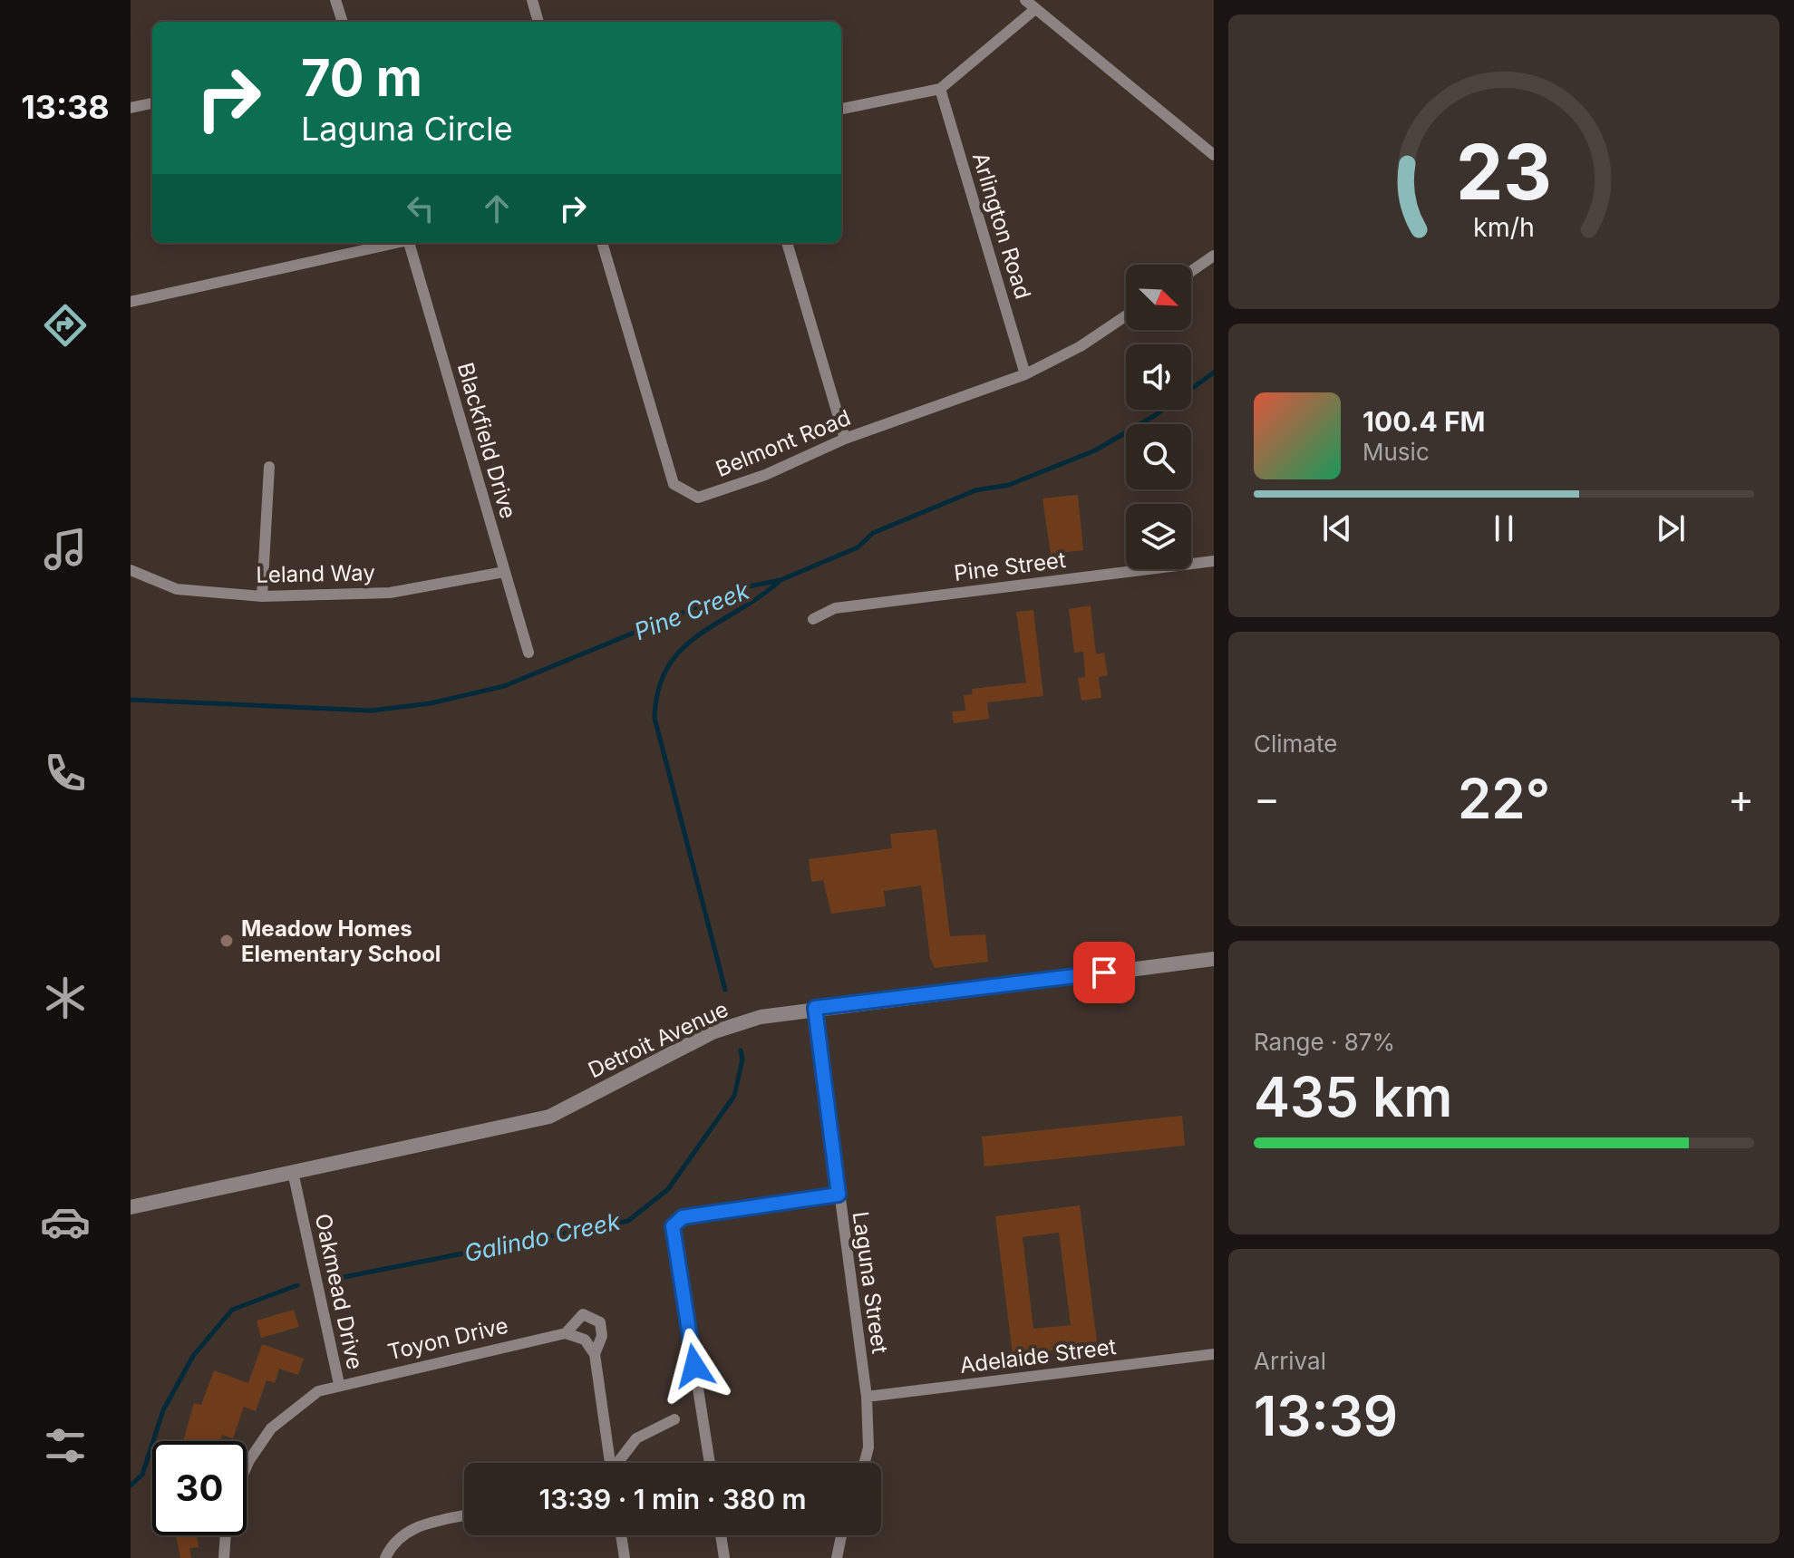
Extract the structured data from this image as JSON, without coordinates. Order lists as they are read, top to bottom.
{
  "streets": {
    "street": [
      "Arlington Road",
      "Blackfield Drive",
      "Belmont Road",
      "Pine Street",
      "Leland Way",
      "Detroit Avenue",
      "Laguna Street",
      "Oakmead Drive",
      "Toyon Drive",
      "Adelaide Street"
    ]
  },
  "crossings": [
    ["Arlington Road", "Belmont Road"],
    ["Blackfield Drive", "Leland Way"],
    ["Detroit Avenue", "Laguna Street"],
    ["Detroit Avenue", "Oakmead Drive"],
    ["Laguna Street", "Adelaide Street"],
    ["Oakmead Drive", "Toyon Drive"]
  ],
  "water": ["Pine Creek", "Galindo Creek"],
  "places": ["Meadow Homes Elementary School"],
  "north": "bottom right",
  "page": {
    "tabs": "13:38",
    "turn": ["70 m", "Laguna Circle"],
    "song": ["100.4 FM", "Music"],
    "tile": [
      "Climate",
      ["Range · 87%", "435 km"],
      ["Arrival", "13:39"]
    ],
    "heat": ["−", "22°", "+"],
    "limit": "30",
    "trip": "13:39 · 1 min · 380 m",
    "gauge": ["23", "km/h"]
  }
}
